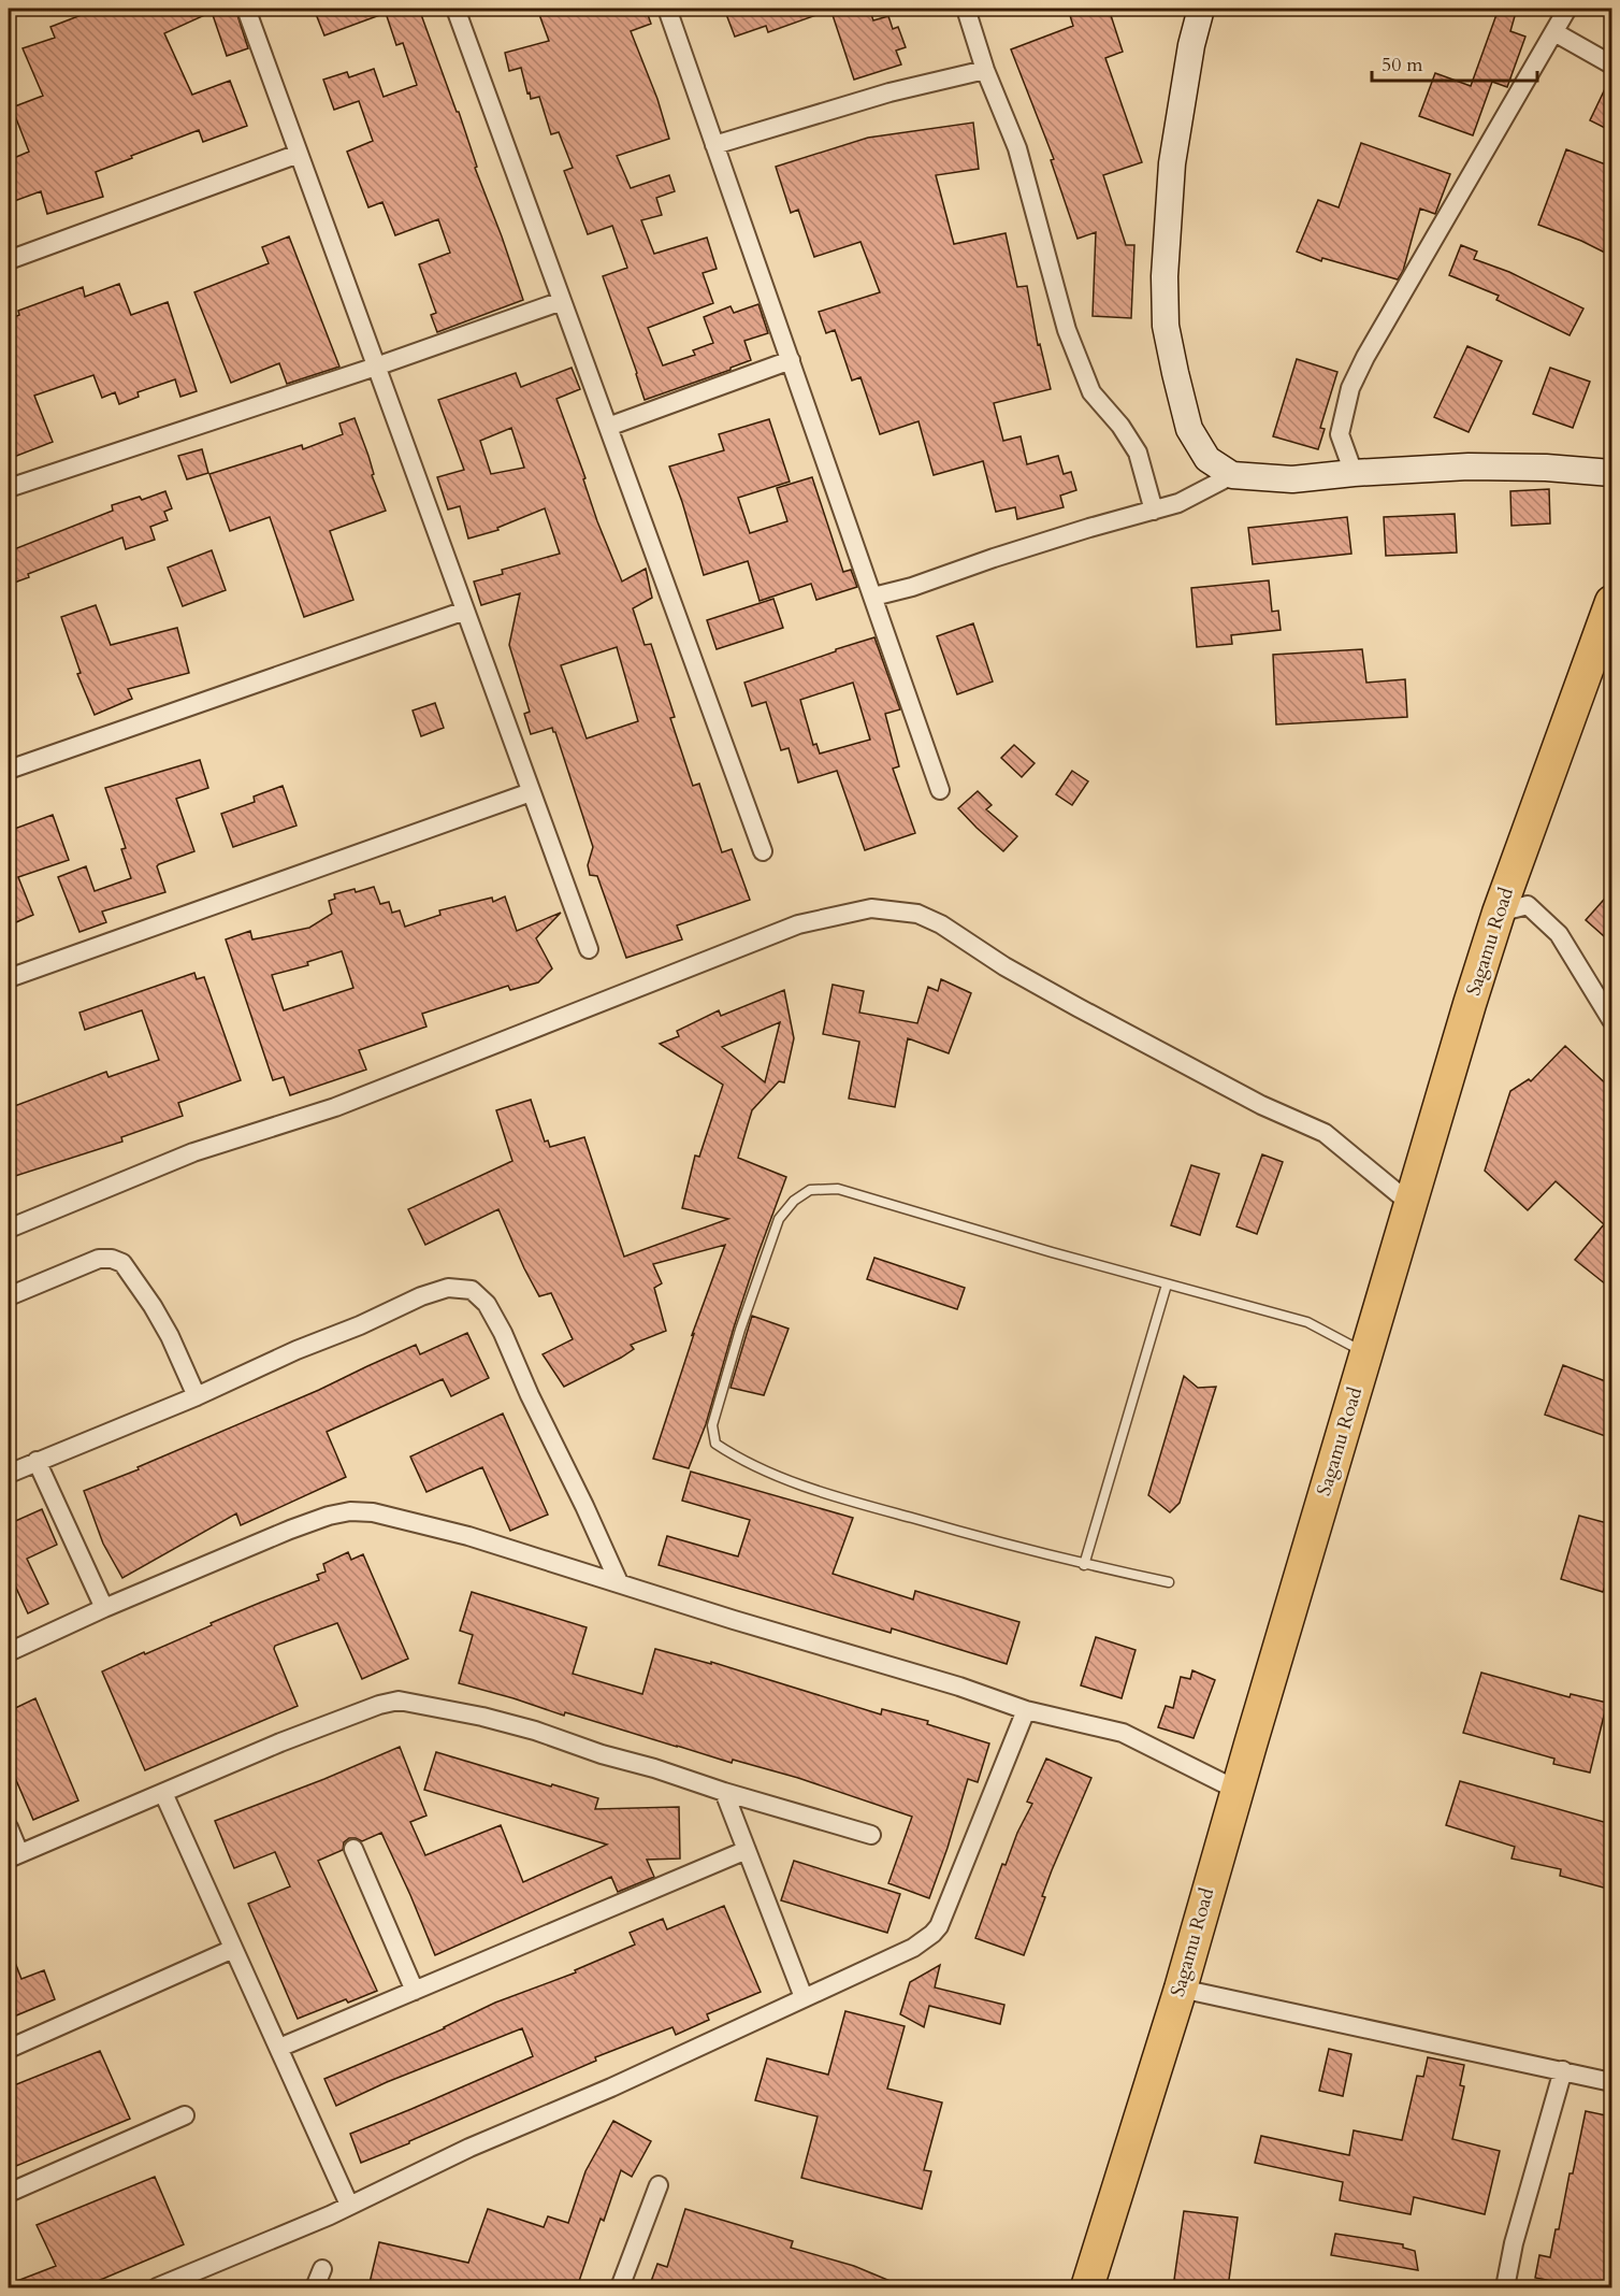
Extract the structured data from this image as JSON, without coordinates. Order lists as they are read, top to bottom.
{
  "streets": {
    "highway": ["Sagamu Road"]
  },
  "scale_bar": "50 m"
}
